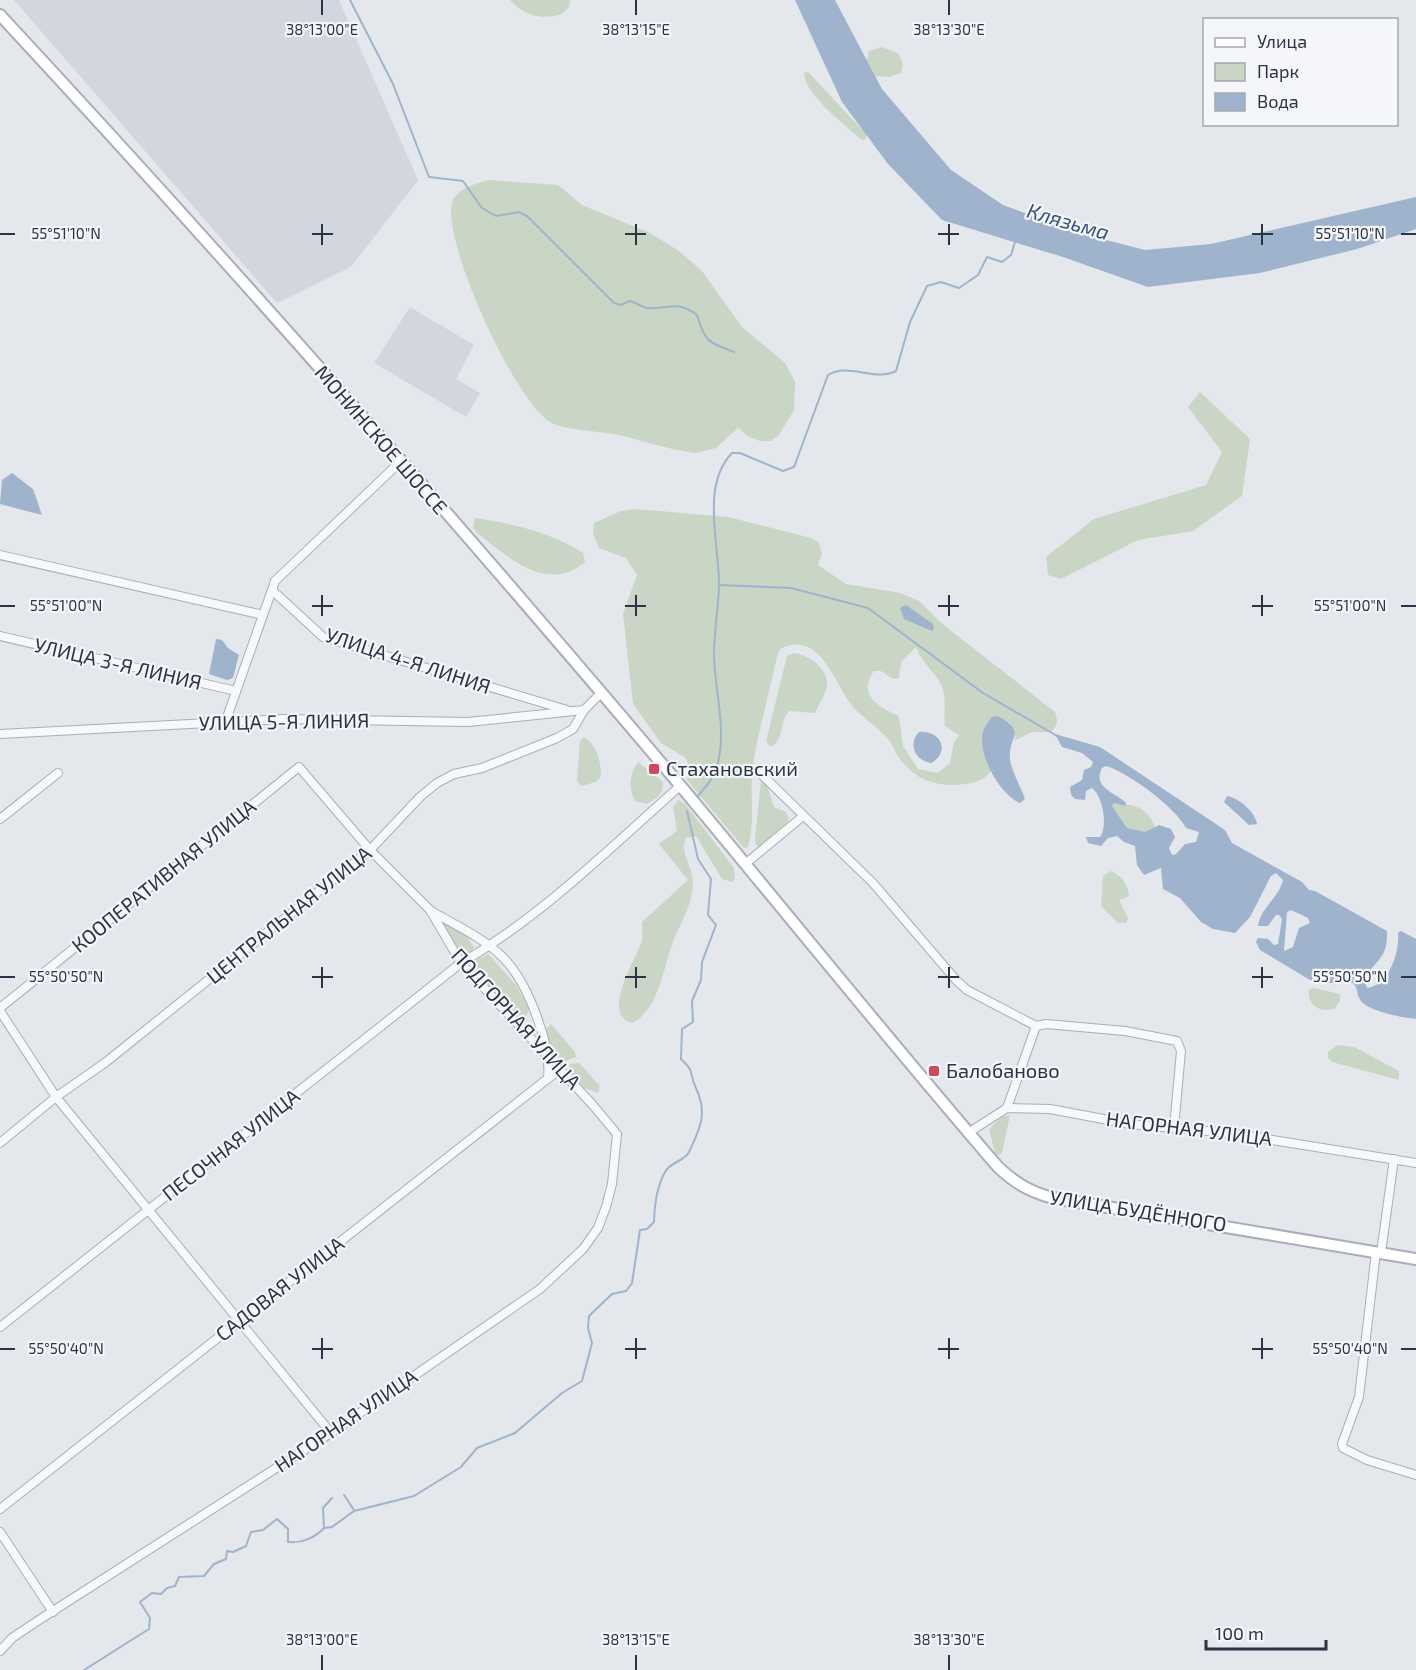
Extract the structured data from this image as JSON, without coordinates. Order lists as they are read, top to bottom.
{
  "streets": {
    "main road": ["МОНИНСКОЕ ШОССЕ", "УЛИЦА БУДЁННОГО"],
    "street": [
      "УЛИЦА 4-Я ЛИНИЯ",
      "УЛИЦА 3-Я ЛИНИЯ",
      "УЛИЦА 5-Я ЛИНИЯ",
      "КООПЕРАТИВНАЯ УЛИЦА",
      "ЦЕНТРАЛЬНАЯ УЛИЦА",
      "ПОДГОРНАЯ УЛИЦА",
      "НАГОРНАЯ УЛИЦА",
      "ПЕСОЧНАЯ УЛИЦА",
      "САДОВАЯ УЛИЦА"
    ]
  },
  "crossings": [
    ["МОНИНСКОЕ ШОССЕ", "ЦЕНТРАЛЬНАЯ УЛИЦА"],
    ["МОНИНСКОЕ ШОССЕ", "УЛИЦА БУДЁННОГО"],
    ["УЛИЦА 4-Я ЛИНИЯ", "УЛИЦА 5-Я ЛИНИЯ"],
    ["КООПЕРАТИВНАЯ УЛИЦА", "ПОДГОРНАЯ УЛИЦА"],
    ["ЦЕНТРАЛЬНАЯ УЛИЦА", "ПОДГОРНАЯ УЛИЦА"],
    ["ПОДГОРНАЯ УЛИЦА", "НАГОРНАЯ УЛИЦА"],
    ["ПОДГОРНАЯ УЛИЦА", "ПЕСОЧНАЯ УЛИЦА"],
    ["ПОДГОРНАЯ УЛИЦА", "САДОВАЯ УЛИЦА"]
  ],
  "water": ["Клязьма"],
  "places": {
    "transit": ["Стахановский", "Балобаново"]
  },
  "legend": ["Улица", "Парк", "Вода"],
  "scale_bar": "100 m",
  "coordinates": [
    "38°13'00\"E",
    "38°13'15\"E",
    "38°13'30\"E",
    "55°51'10\"N",
    "55°51'00\"N",
    "55°50'50\"N",
    "55°50'40\"N"
  ]
}
